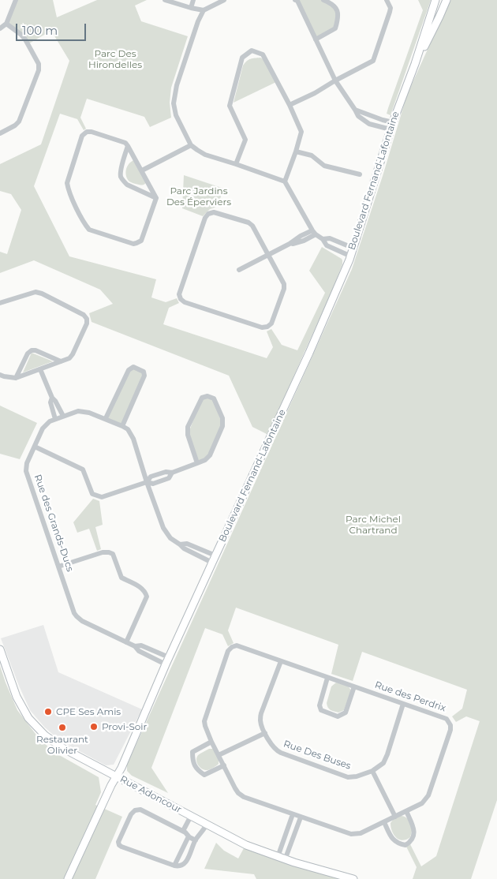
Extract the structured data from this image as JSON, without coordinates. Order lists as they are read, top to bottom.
{
  "streets": {
    "street": [
      "Boulevard Fernand-Lafontaine",
      "Rue des Grands-Ducs",
      "Rue des Perdrix",
      "Rue Des Buses",
      "Rue Adoncour"
    ]
  },
  "crossings": [
    ["Boulevard Fernand-Lafontaine", "Rue des Grands-Ducs"],
    ["Boulevard Fernand-Lafontaine", "Rue Adoncour"],
    ["Rue des Perdrix", "Rue Des Buses"]
  ],
  "parks": ["Parc Des Hirondelles", "Parc Jardins Des Éperviers", "Parc Michel Chartrand"],
  "places": ["CPE Ses Amis", "Provi-Soir", "Restaurant Olivier"],
  "scale_bar": "100 m"
}
